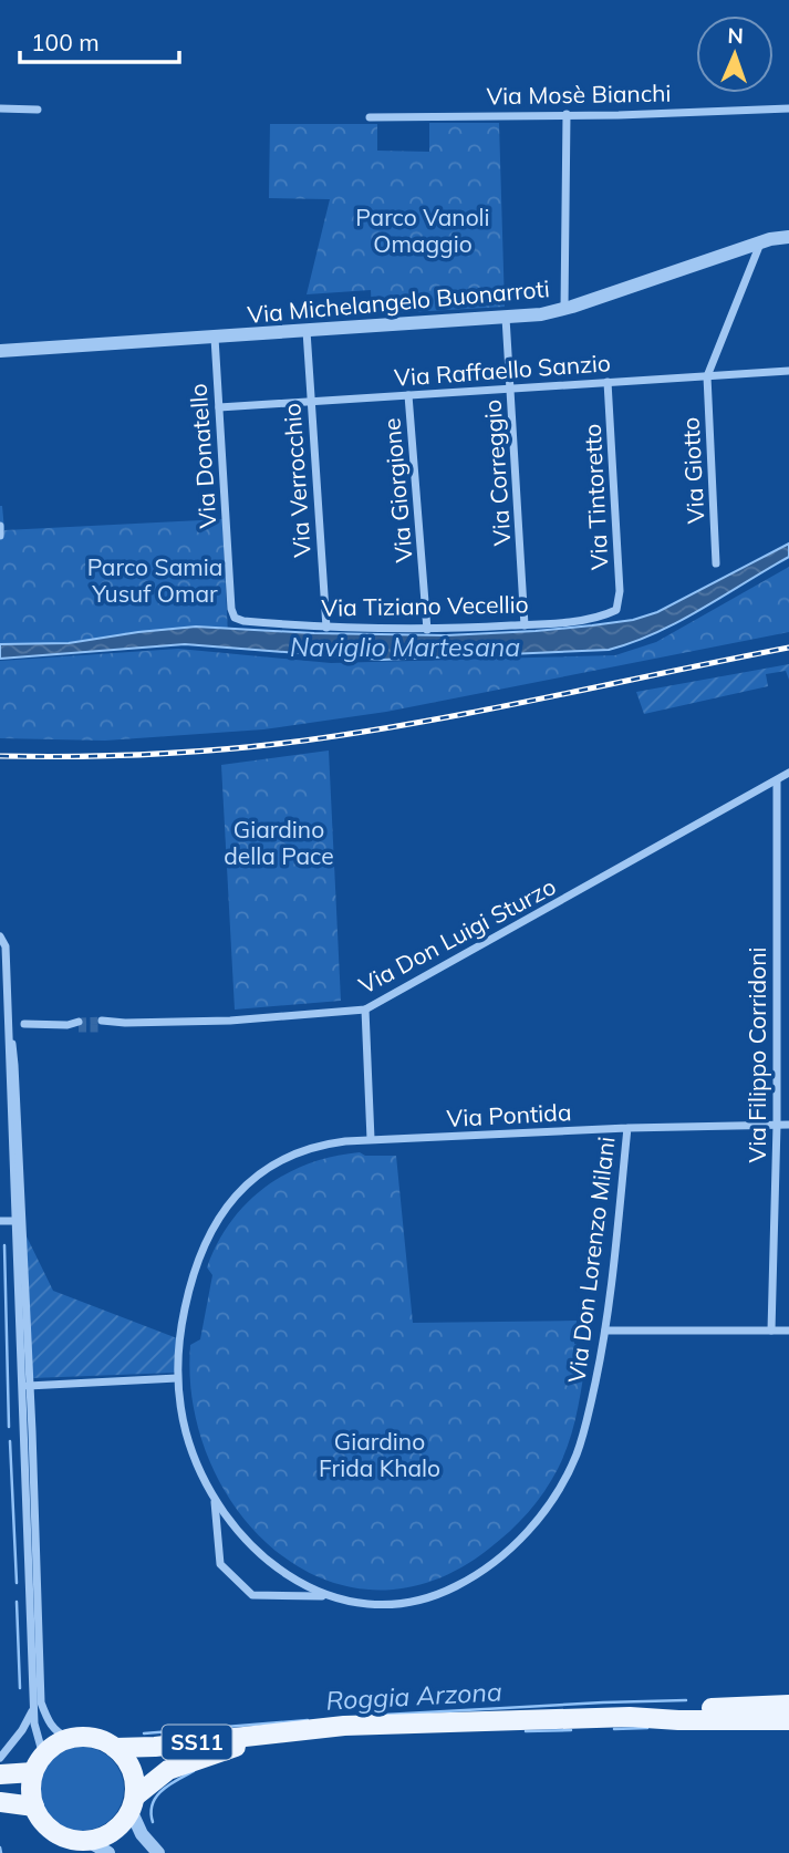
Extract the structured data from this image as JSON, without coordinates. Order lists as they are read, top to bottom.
{
  "streets": {
    "main road": ["SS11"],
    "street": [
      "Via Mosè Bianchi",
      "Via Michelangelo Buonarroti",
      "Via Raffaello Sanzio",
      "Via Donatello",
      "Via Giotto",
      "Via Correggio",
      "Via Verrocchio",
      "Via Giorgione",
      "Via Tintoretto",
      "Via Tiziano Vecellio",
      "Via Don Luigi Sturzo",
      "Via Filippo Corridoni",
      "Via Pontida",
      "Via Don Lorenzo Milani"
    ]
  },
  "crossings": [
    ["Via Michelangelo Buonarroti", "Via Donatello"],
    ["Via Michelangelo Buonarroti", "Via Correggio"],
    ["Via Michelangelo Buonarroti", "Via Verrocchio"],
    ["Via Raffaello Sanzio", "Via Donatello"],
    ["Via Raffaello Sanzio", "Via Giotto"],
    ["Via Raffaello Sanzio", "Via Correggio"],
    ["Via Raffaello Sanzio", "Via Verrocchio"],
    ["Via Raffaello Sanzio", "Via Giorgione"],
    ["Via Raffaello Sanzio", "Via Tintoretto"],
    ["Via Donatello", "Via Tiziano Vecellio"],
    ["Via Correggio", "Via Tiziano Vecellio"],
    ["Via Verrocchio", "Via Tiziano Vecellio"],
    ["Via Giorgione", "Via Tiziano Vecellio"],
    ["Via Tintoretto", "Via Tiziano Vecellio"],
    ["Via Don Luigi Sturzo", "Via Filippo Corridoni"],
    ["Via Filippo Corridoni", "Via Pontida"],
    ["Via Pontida", "Via Don Lorenzo Milani"]
  ],
  "water": ["Naviglio Martesana", "Roggia Arzona"],
  "parks": [
    "Parco Vanoli Omaggio",
    "Parco Samia Yusuf Omar",
    "Giardino della Pace",
    "Giardino Frida Khalo"
  ],
  "scale_bar": "100 m",
  "north": "top"
}
